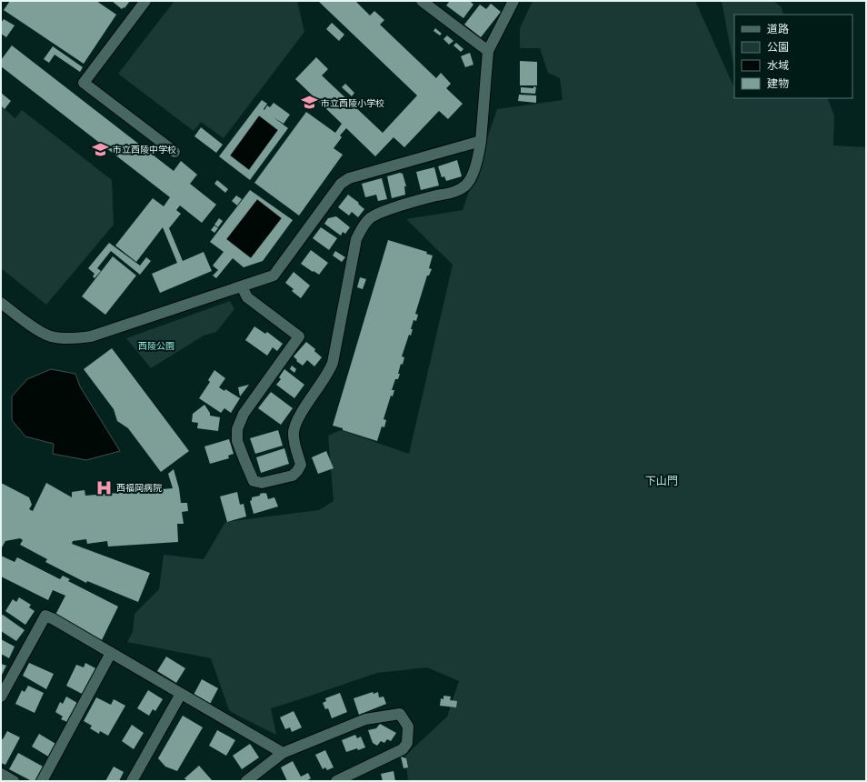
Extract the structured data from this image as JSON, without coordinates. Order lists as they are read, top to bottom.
{
  "districts": ["下山門"],
  "parks": ["西陵公園"],
  "places": {
    "school or university": ["市立西陵小学校", "市立西陵中学校"],
    "hospital": ["西福岡病院"]
  },
  "legend": [
    "道路",
    "公園",
    "水域",
    "建物"
  ]
}
